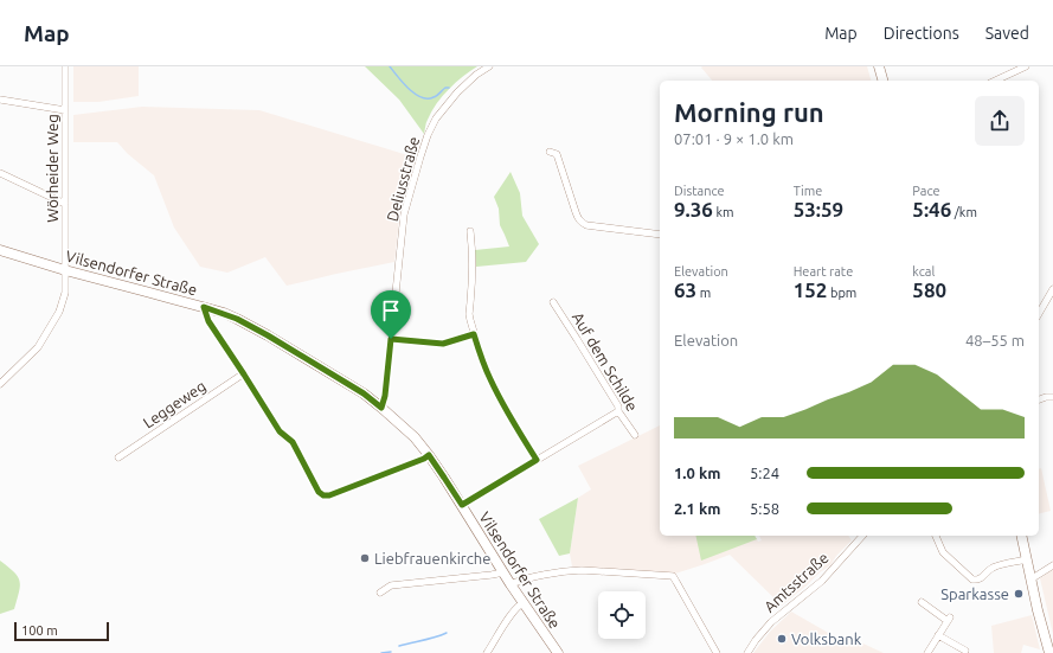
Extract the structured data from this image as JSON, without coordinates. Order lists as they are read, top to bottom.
{
  "streets": {
    "main road": ["Vilsendorfer Straße"],
    "street": [
      "Wörheider Weg",
      "Deliusstraße",
      "Auf dem Schilde",
      "Leggeweg",
      "Amtsstraße"
    ]
  },
  "crossings": [
    ["Wörheider Weg", "Vilsendorfer Straße"],
    ["Deliusstraße", "Vilsendorfer Straße"]
  ],
  "places": ["Liebfrauenkirche", "Sparkasse", "Volksbank"],
  "scale_bar": "100 m",
  "page": {
    "header": "Map",
    "nav": ["Map", "Directions", "Saved"],
    "heading": ["Morning run", "07:01 · 9 × 1.0 km"],
    "stats": [
      ["Distance", "9.36 km"],
      ["Time", "53:59"],
      ["Pace", "5:46 /km"],
      ["Elevation", "63 m"],
      ["Heart rate", "152 bpm"],
      ["kcal", "580"]
    ],
    "chart": ["Elevation", "48–55 m"],
    "list": [
      {
        "name": "1.0 km",
        "note": "5:24"
      },
      {
        "name": "2.1 km",
        "note": "5:58"
      }
    ],
    "scale": "100 m"
  }
}
